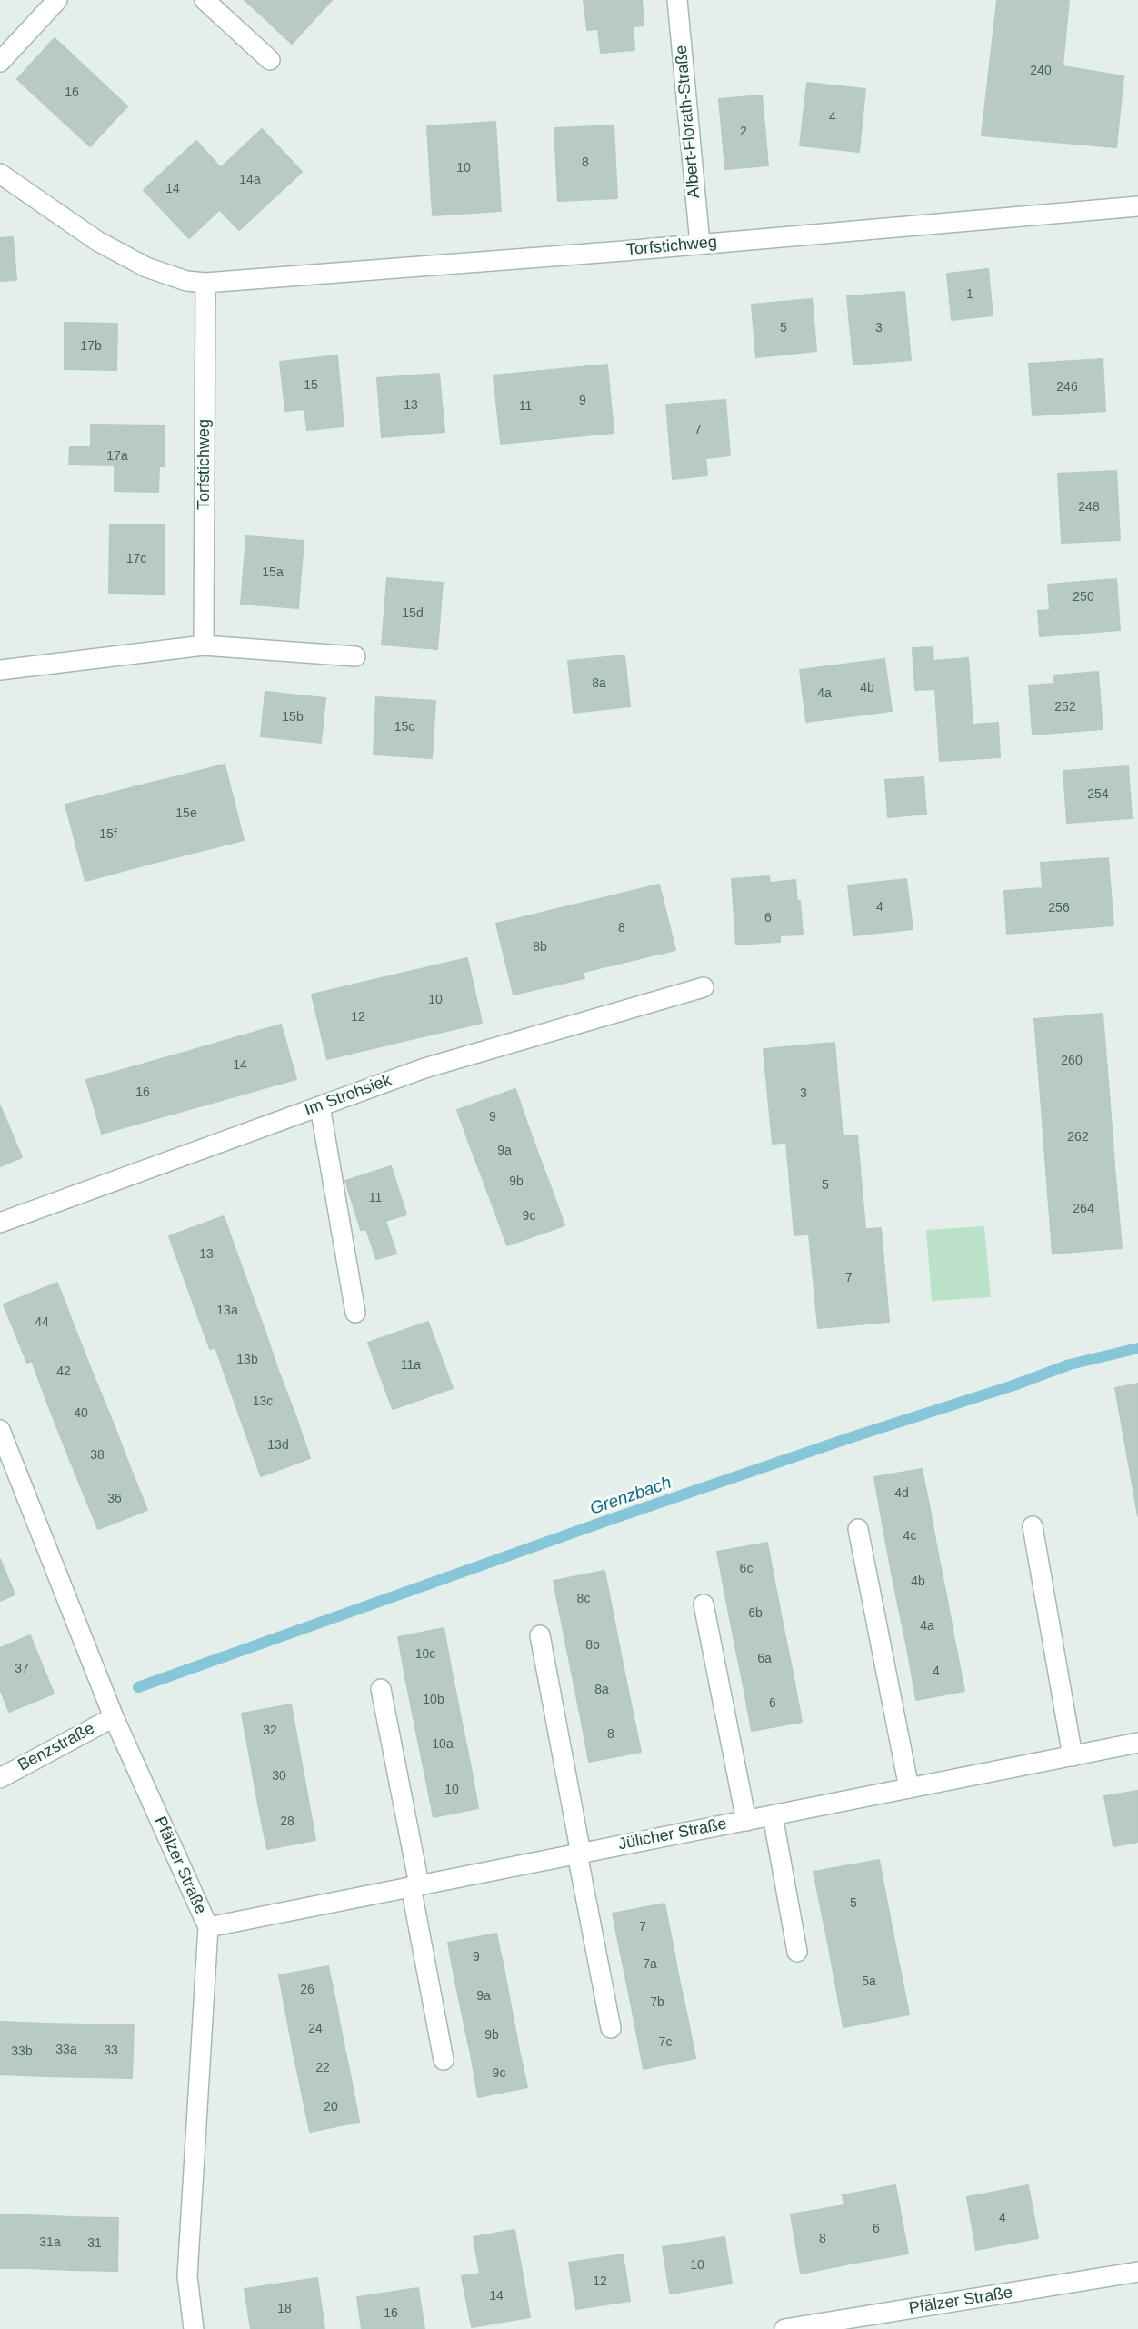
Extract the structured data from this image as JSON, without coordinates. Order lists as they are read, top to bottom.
{
  "streets": {
    "street": [
      "Albert-Florath-Straße",
      "Torfstichweg",
      "Im Strohsiek",
      "Benzstraße",
      "Jülicher Straße",
      "Pfälzer Straße"
    ]
  },
  "crossings": [
    ["Albert-Florath-Straße", "Torfstichweg"],
    ["Benzstraße", "Pfälzer Straße"],
    ["Jülicher Straße", "Pfälzer Straße"]
  ],
  "water": ["Grenzbach"],
  "house_numbers": [
    "240",
    "16",
    "4",
    "2",
    "8",
    "10",
    "14a",
    "14",
    "1",
    "5",
    "3",
    "17b",
    "15",
    "246",
    "9",
    "13",
    "11",
    "7",
    "17a",
    "248",
    "17c",
    "15a",
    "250",
    "15d",
    "8a",
    "4b",
    "4a",
    "252",
    "15b",
    "15c",
    "254",
    "15e",
    "15f",
    "4",
    "256",
    "6",
    "8",
    "8b",
    "10",
    "12",
    "260",
    "14",
    "16",
    "3",
    "9",
    "262",
    "9a",
    "9b",
    "5",
    "11",
    "264",
    "9c",
    "13",
    "7",
    "13a",
    "44",
    "13b",
    "11a",
    "42",
    "13c",
    "40",
    "13d",
    "38",
    "4d",
    "36",
    "4c",
    "6c",
    "4b",
    "8c",
    "6b",
    "4a",
    "8b",
    "10c",
    "6a",
    "37",
    "4",
    "8a",
    "10b",
    "6",
    "32",
    "8",
    "10a",
    "30",
    "10",
    "28",
    "5",
    "7",
    "9",
    "7a",
    "5a",
    "26",
    "9a",
    "7b",
    "24",
    "9b",
    "7c",
    "33a",
    "33",
    "33b",
    "22",
    "9c",
    "20",
    "4",
    "6",
    "8",
    "31a",
    "31",
    "10",
    "12",
    "14",
    "18",
    "16"
  ]
}
